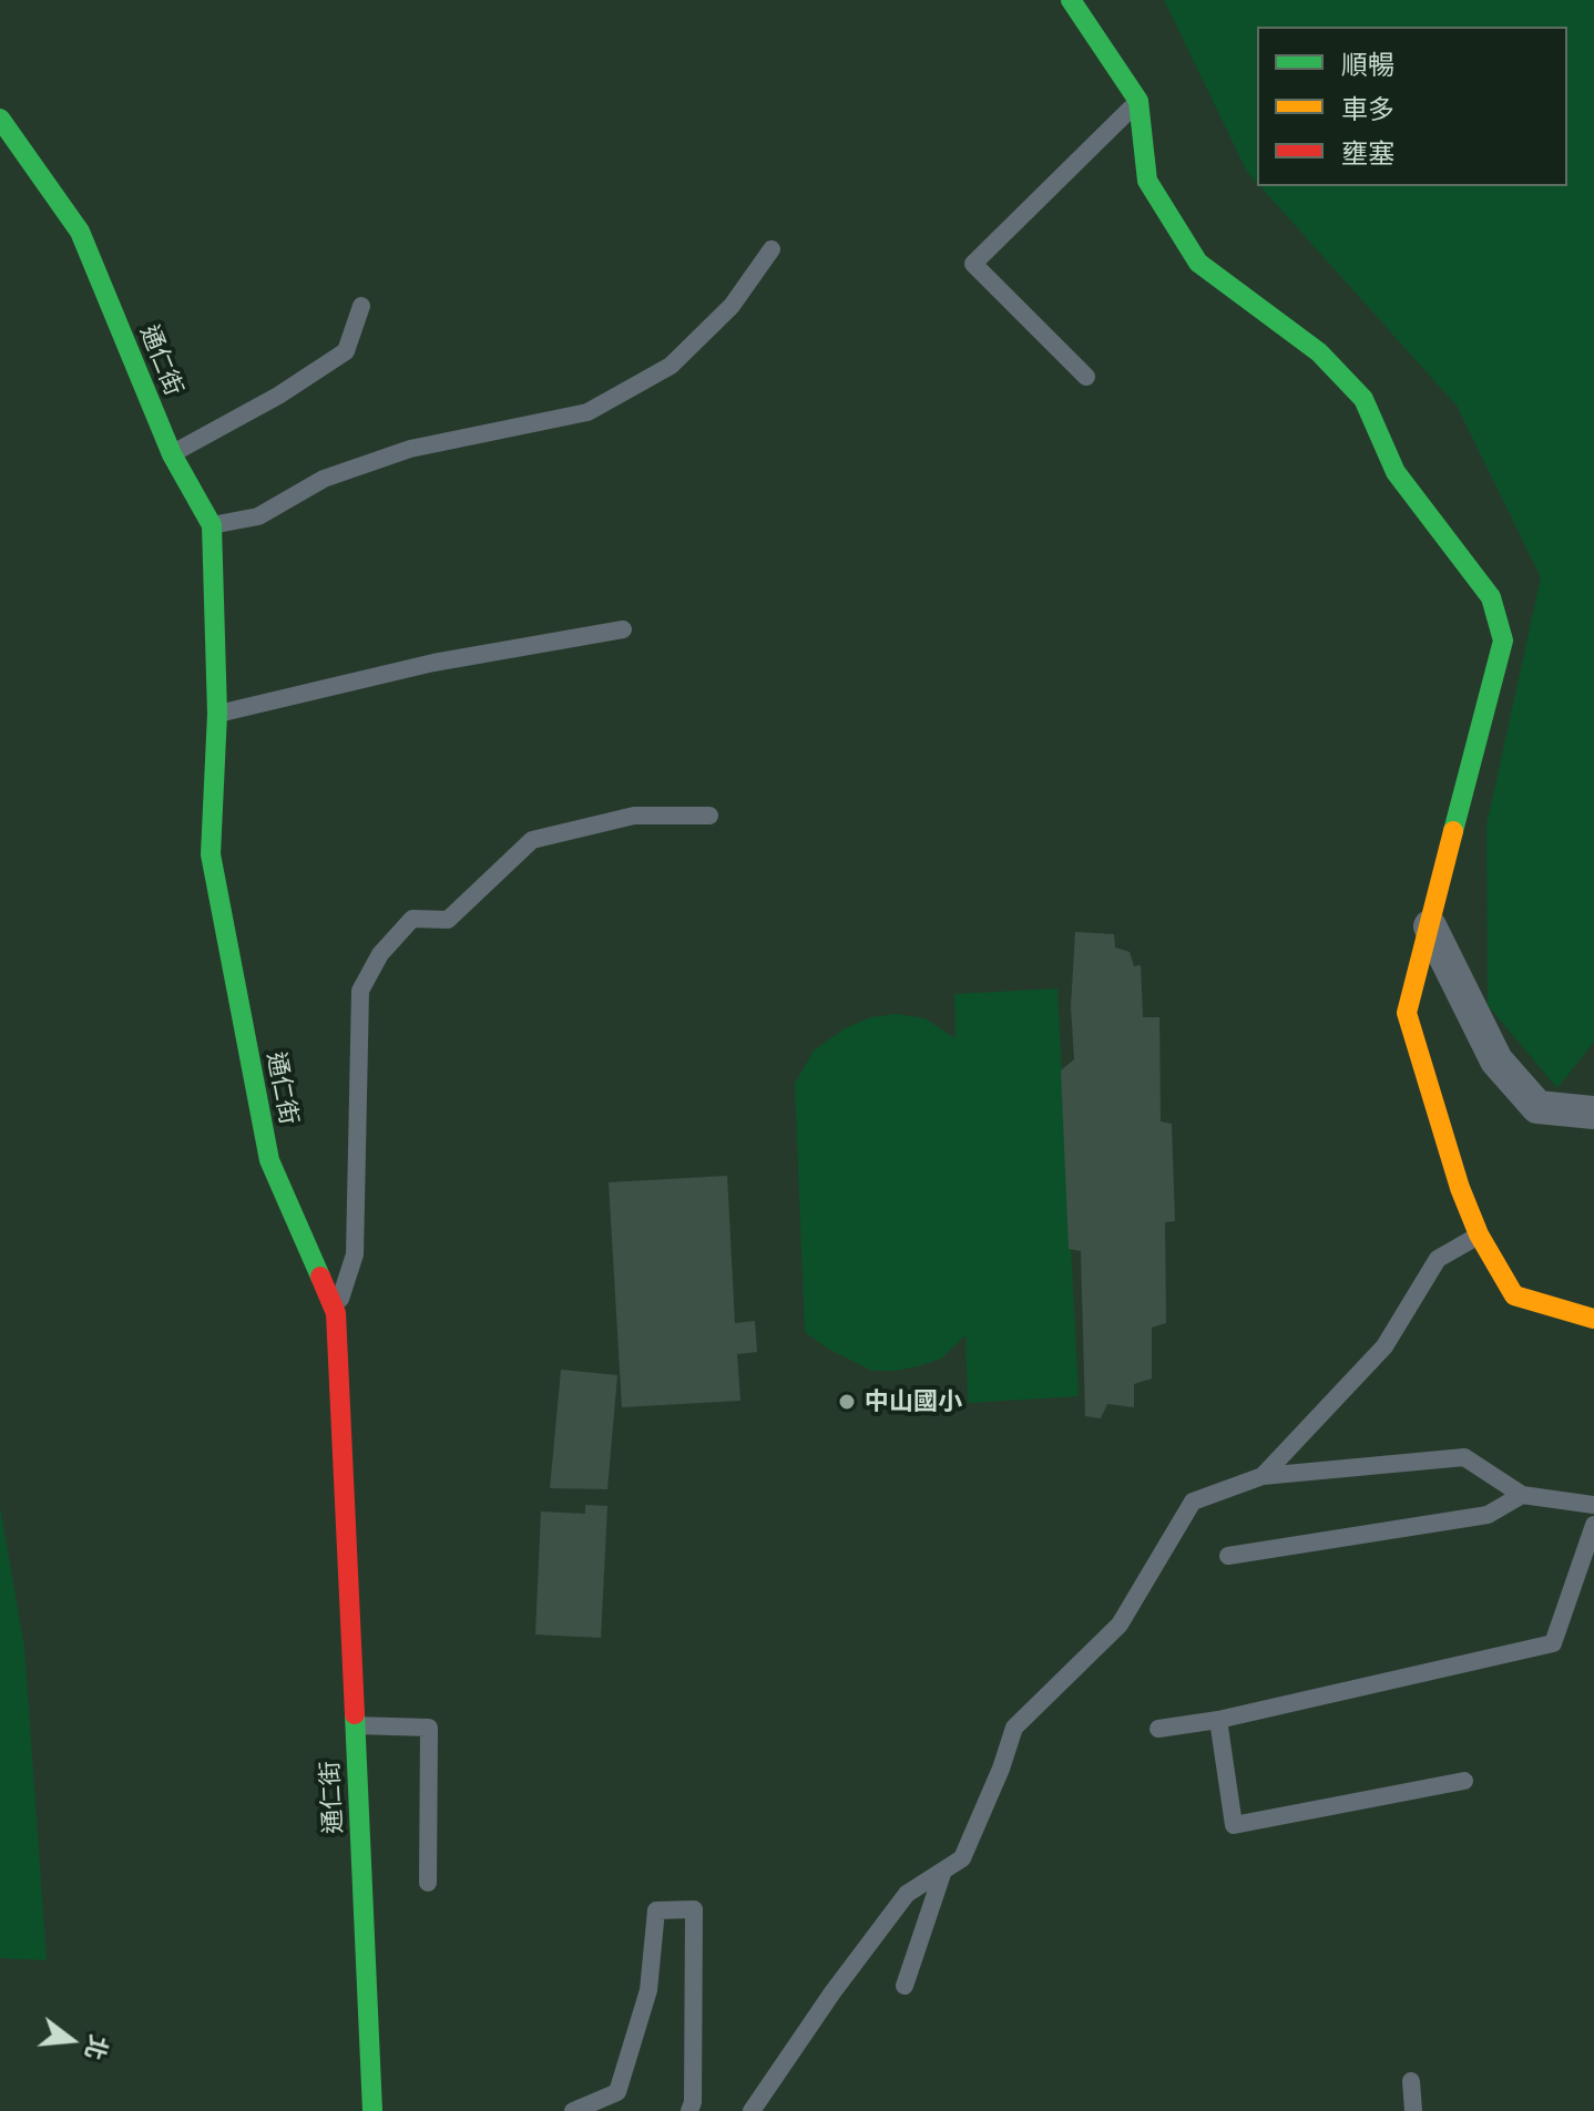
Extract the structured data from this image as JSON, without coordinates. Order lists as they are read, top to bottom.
{
  "streets": {
    "street": ["通仁街"]
  },
  "places": ["中山國小"],
  "legend": ["順暢", "車多", "壅塞"],
  "north": "right"
}
